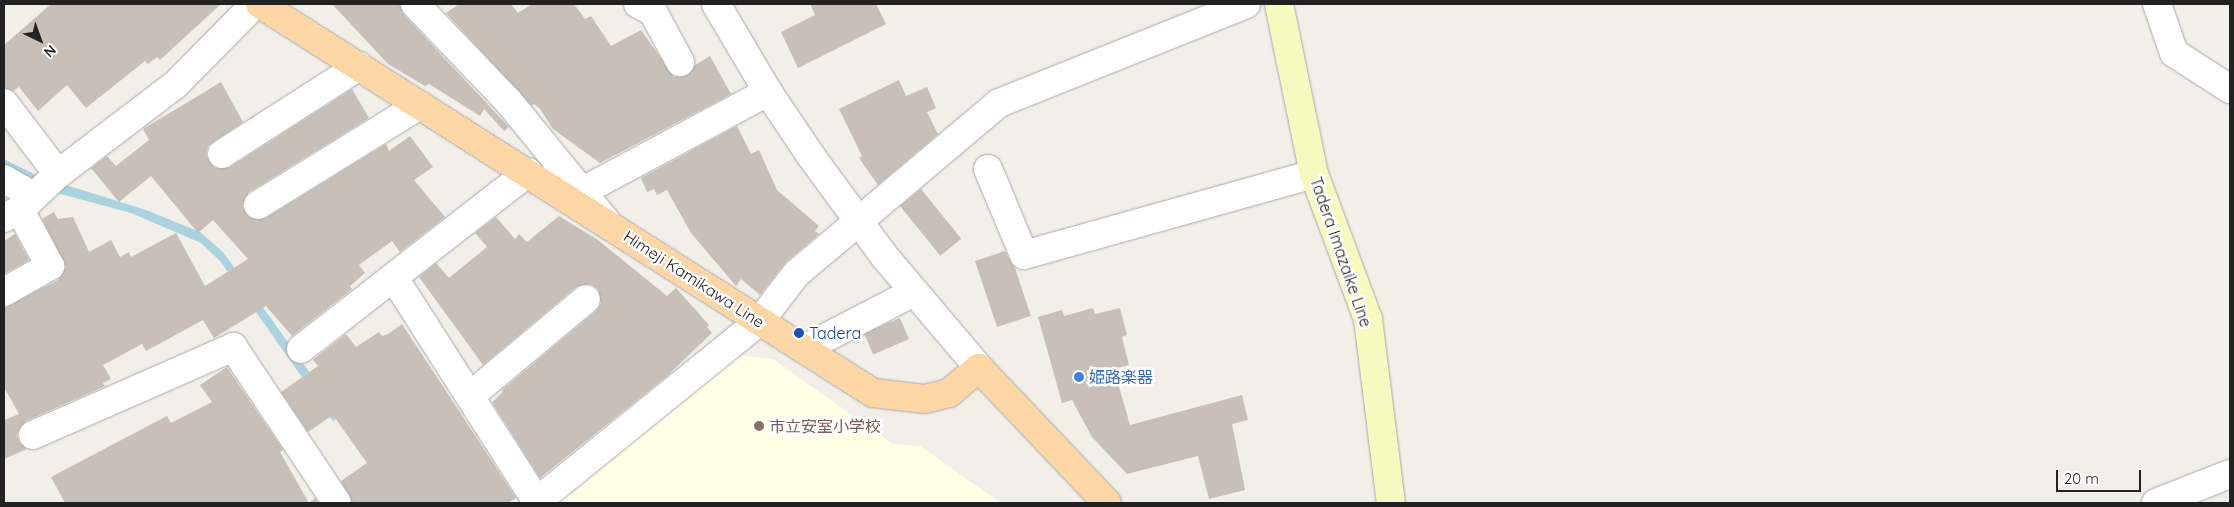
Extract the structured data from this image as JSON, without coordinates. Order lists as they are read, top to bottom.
{
  "streets": {
    "main road": ["Tadera Imazaike Line", "Himeji Kamikawa Line"]
  },
  "places": ["Tadera", "姫路楽器", "市立安室小学校"],
  "scale_bar": "20 m",
  "north": "bottom right"
}
